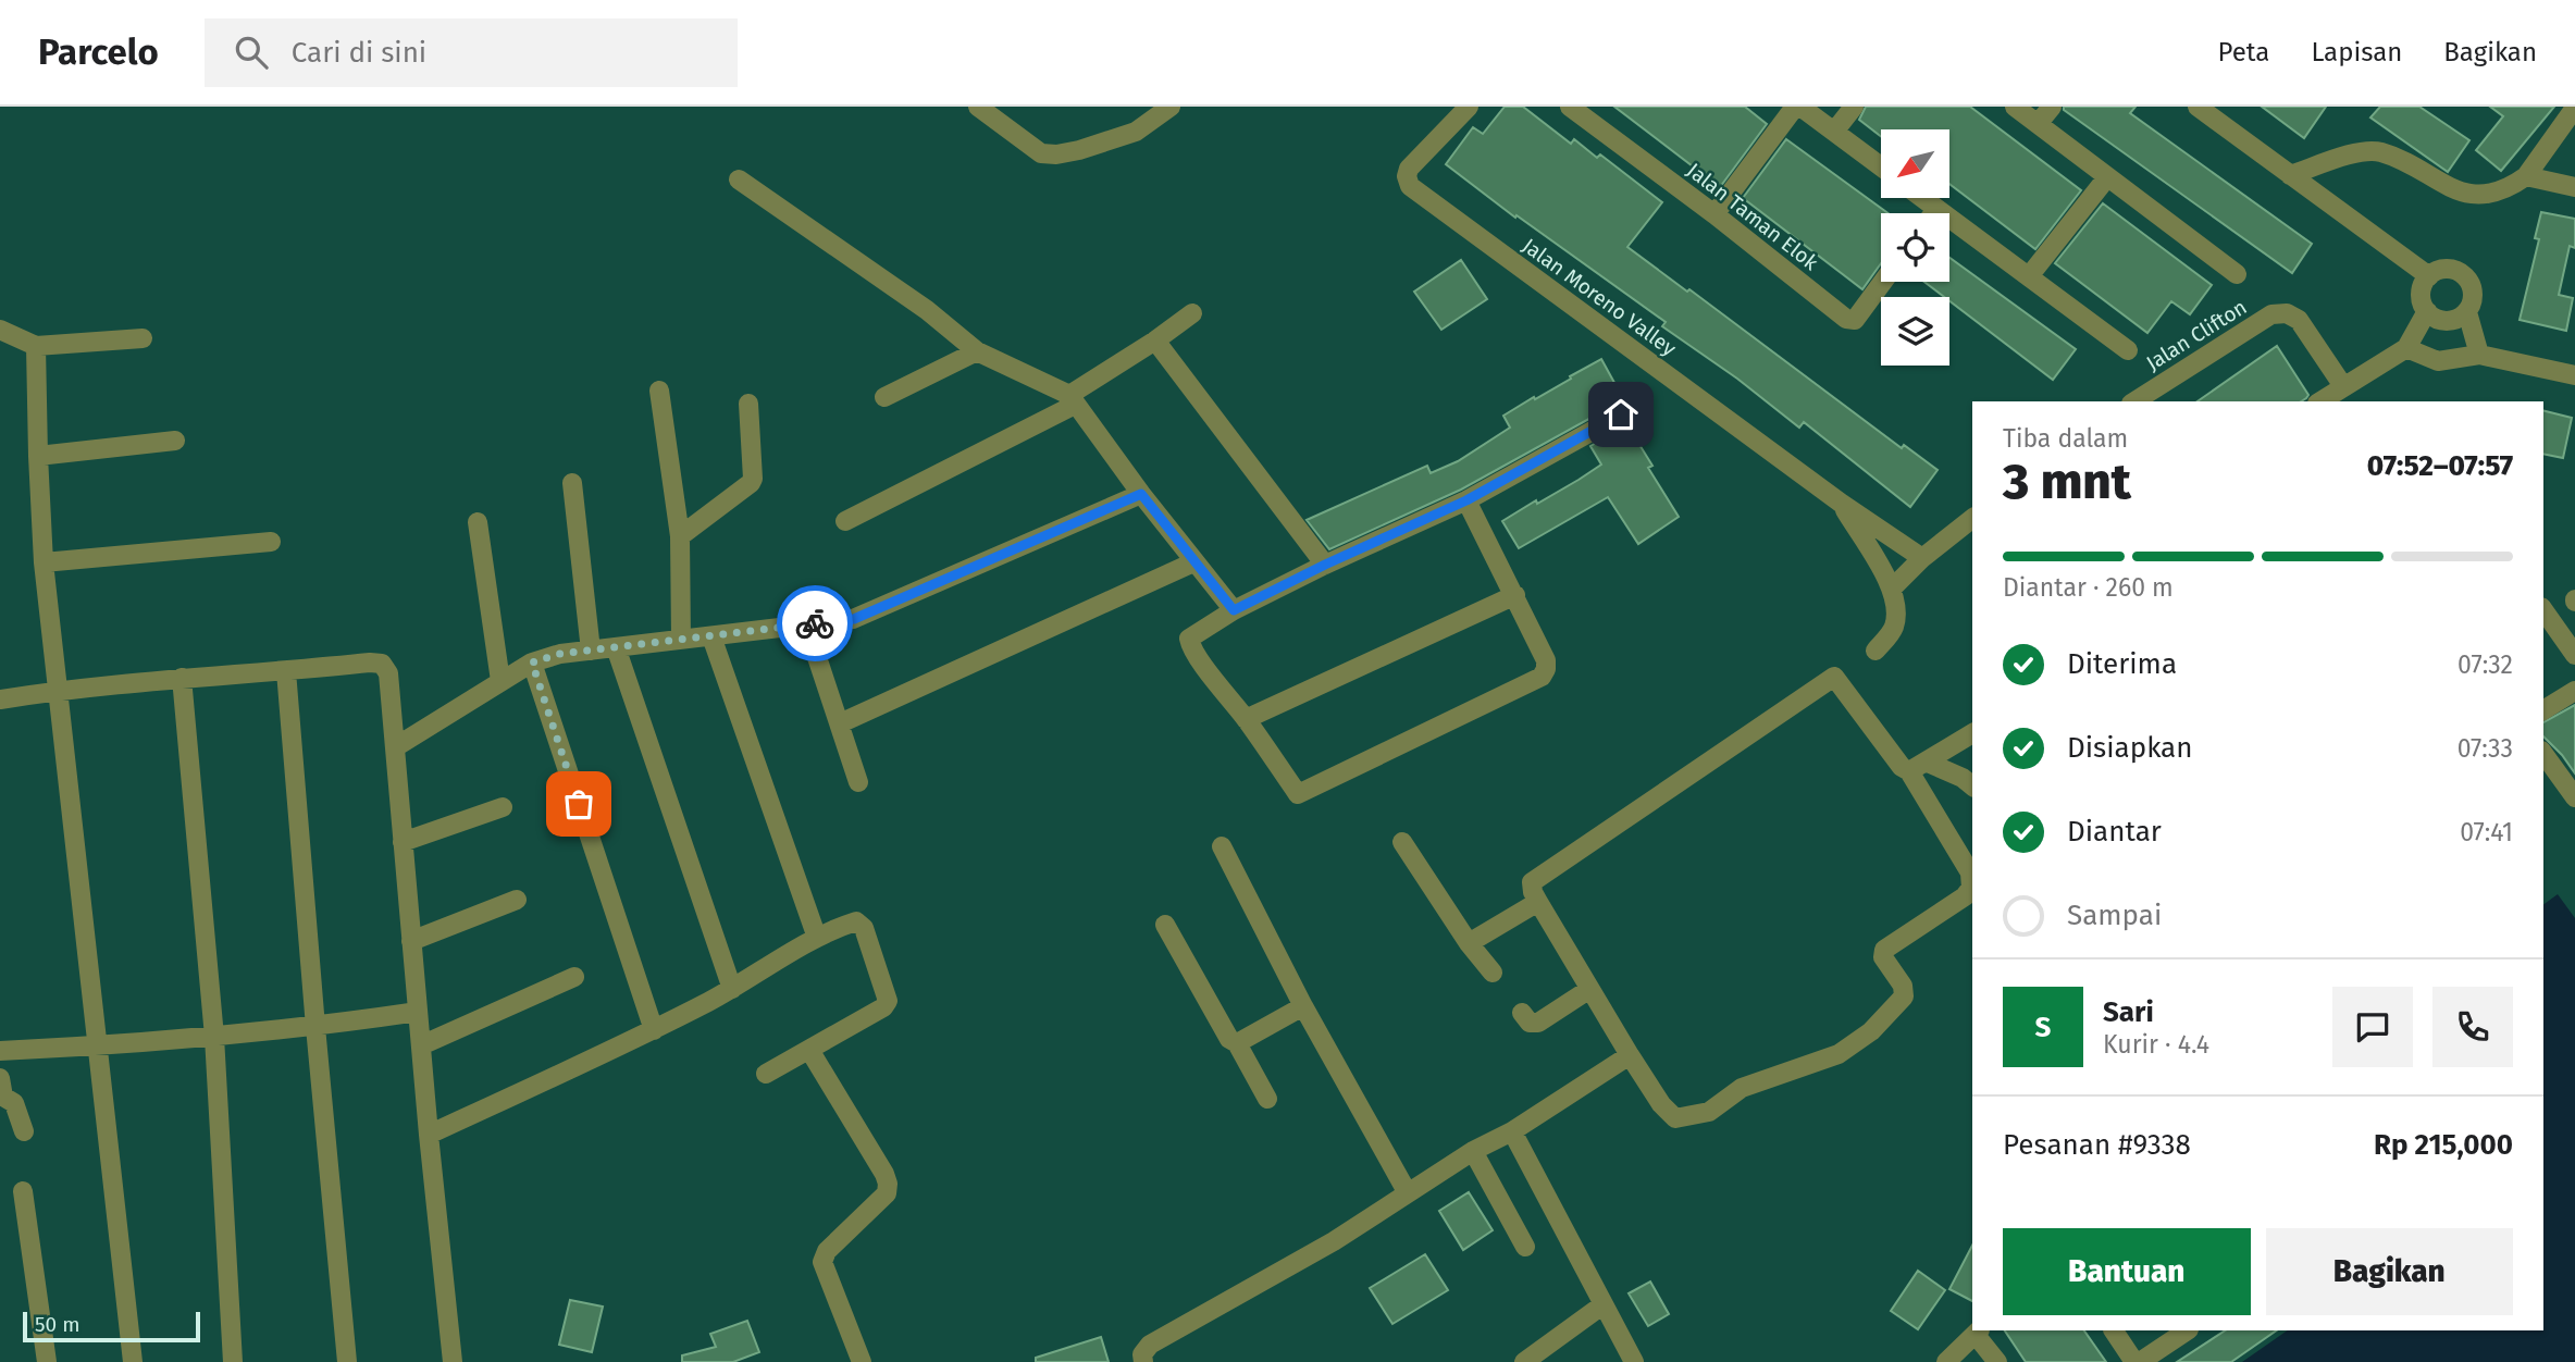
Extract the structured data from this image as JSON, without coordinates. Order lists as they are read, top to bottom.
{
  "streets": {
    "street": ["Jalan Taman Elok", "Jalan Moreno Valley", "Jalan Clifton"]
  },
  "scale_bar": "50 m",
  "north": "bottom left",
  "page": {
    "header": "Parcelo",
    "search": "Cari di sini",
    "nav": ["Peta", "Lapisan", "Bagikan"],
    "heading": ["3 mnt", "Tiba dalam", "07:52–07:57"],
    "panel": [
      "Sari",
      "Kurir · 4.4",
      "Pesanan #9338",
      "Rp 215,000"
    ],
    "bar": "Diantar · 260 m",
    "list": [
      ["Diterima", "07:32"],
      ["Disiapkan", "07:33"],
      ["Diantar", "07:41"],
      "Sampai"
    ],
    "round": "S",
    "buttons": ["Bantuan", "Bagikan"],
    "scale": "50 m"
  }
}
